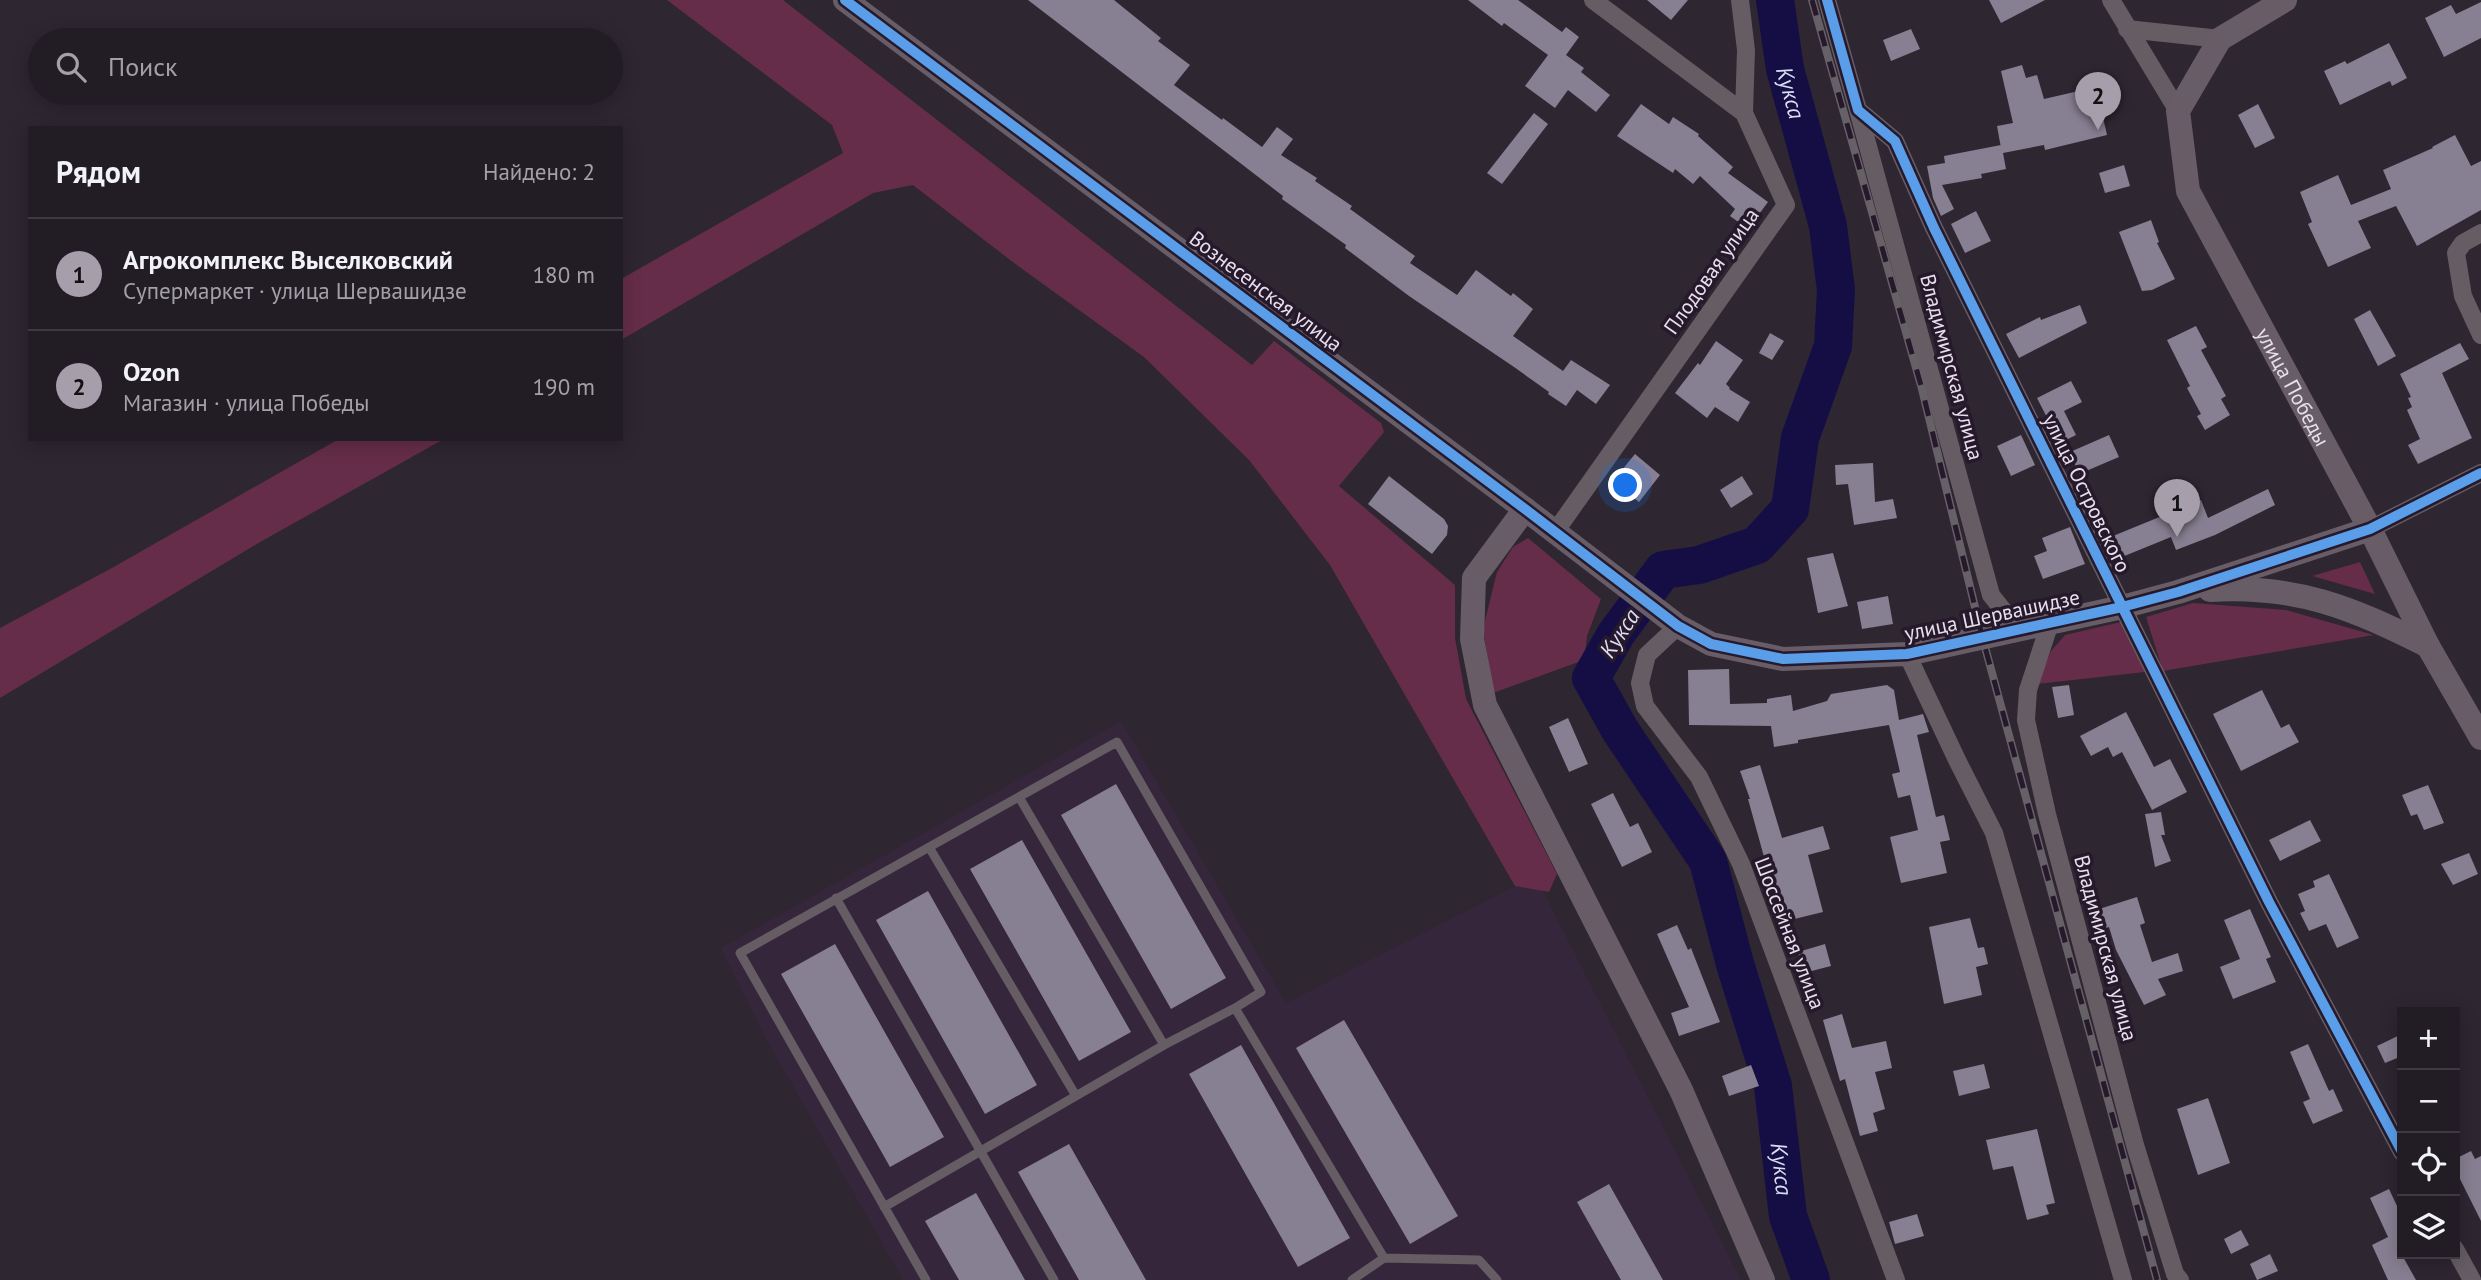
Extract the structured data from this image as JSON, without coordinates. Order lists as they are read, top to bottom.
{
  "streets": {
    "street": [
      "Плодовая улица",
      "Вознесенская улица",
      "Владимирская улица",
      "улица Победы",
      "улица Островского",
      "улица Шервашидзе",
      "Шоссейная улица"
    ]
  },
  "crossings": [
    ["Плодовая улица", "Вознесенская улица"],
    ["Вознесенская улица", "улица Шервашидзе"],
    ["Вознесенская улица", "Шоссейная улица"],
    ["Владимирская улица", "улица Островского"],
    ["Владимирская улица", "улица Шервашидзе"],
    ["улица Победы", "улица Шервашидзе"],
    ["улица Островского", "улица Шервашидзе"],
    ["улица Шервашидзе", "Шоссейная улица"]
  ],
  "water": ["Кукса"],
  "page": {
    "search": "Поиск",
    "pins": ["2", "1"],
    "heading": ["Рядом", "Найдено: 2"],
    "list": [
      {
        "mark": "1",
        "name": "Агрокомплекс Выселковский",
        "note": "Супермаркет · улица Шервашидзе",
        "value": "180 m"
      },
      {
        "mark": "2",
        "name": "Ozon",
        "note": "Магазин · улица Победы",
        "value": "190 m"
      }
    ],
    "map_buttons": ["+", "−"]
  }
}
